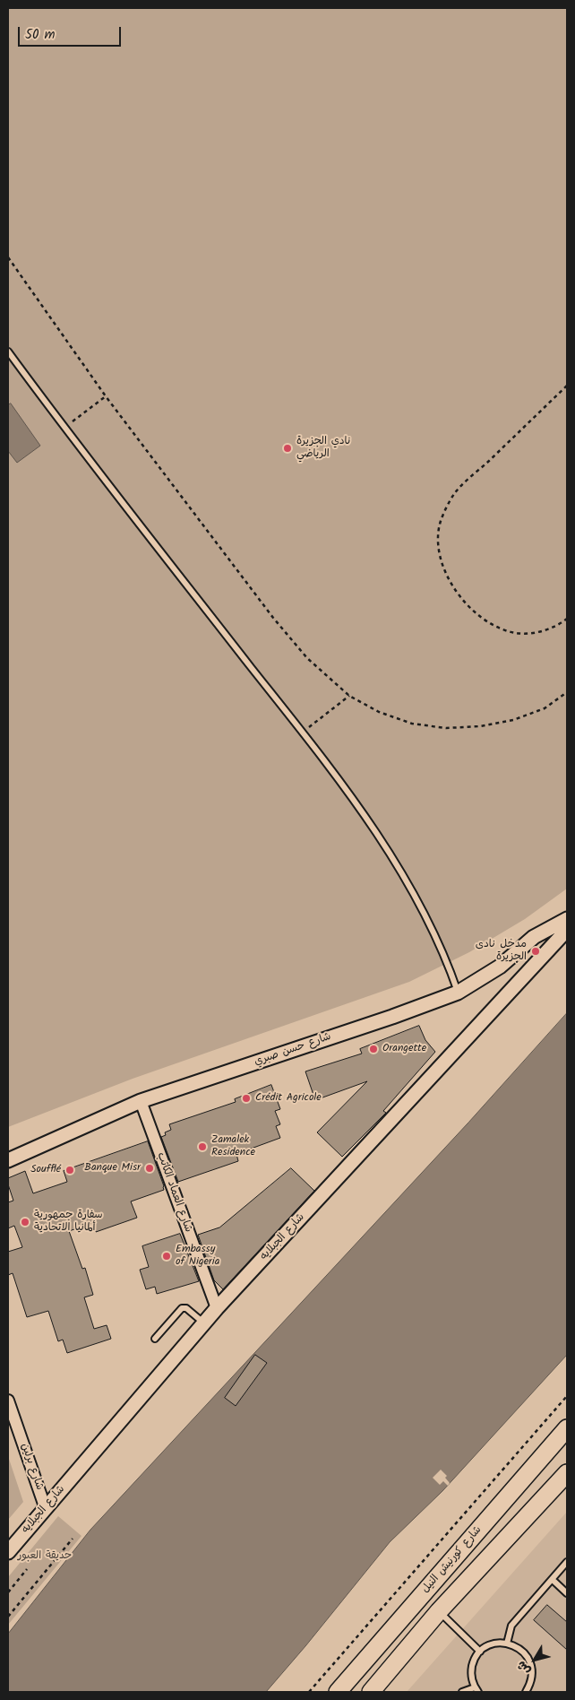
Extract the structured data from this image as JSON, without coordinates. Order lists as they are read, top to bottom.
{
  "streets": {
    "main road": ["شارع كورنيش النيل"],
    "street": [
      "شارع حسن صبري",
      "شارع العماد الكاتب",
      "شارع الجبلايه",
      "شارع برلين"
    ]
  },
  "crossings": [
    ["شارع حسن صبري", "شارع العماد الكاتب"],
    ["شارع العماد الكاتب", "شارع الجبلايه"],
    ["شارع الجبلايه", "شارع برلين"]
  ],
  "parks": ["حديقة العبور"],
  "places": [
    "نادي الجزيرة الرياضي",
    "مدخل نادى الجزيرة",
    "Orangette",
    "Crédit Agricole",
    "Zamalek Residence",
    "Banque Misr",
    "Soufflé",
    "سفارة جمهورية ألمانيا الاتحادية",
    "Embassy of Nigeria"
  ],
  "scale_bar": "50 m",
  "north": "bottom left"
}
